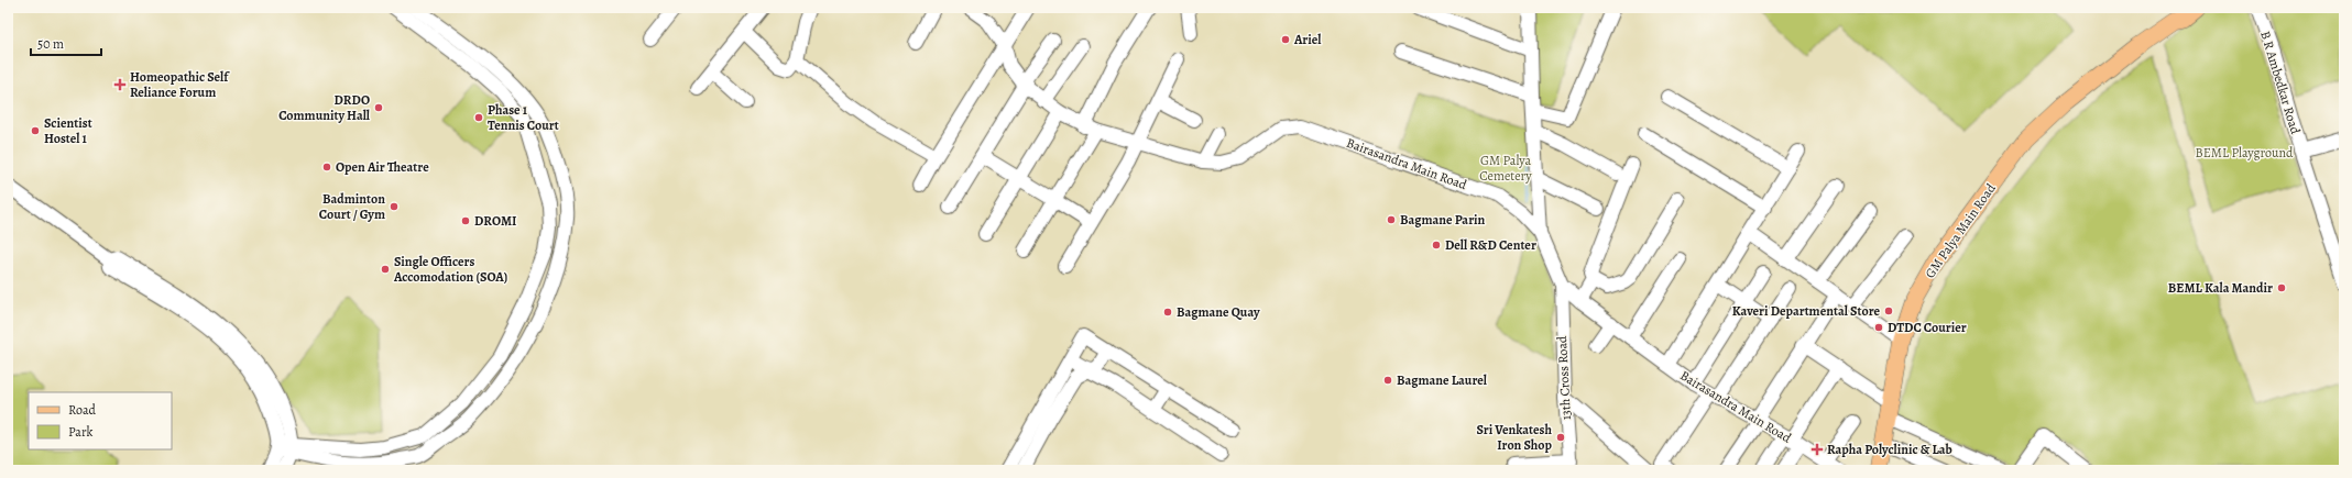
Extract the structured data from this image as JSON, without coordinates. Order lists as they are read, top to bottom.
{
  "streets": {
    "main road": ["GM Palya Main Road"],
    "street": ["B R Ambedkar Road", "Bairasandra Main Road", "13th Cross Road"]
  },
  "crossings": [
    ["Bairasandra Main Road", "13th Cross Road"]
  ],
  "parks": ["BEML Playground", "GM Palya Cemetery"],
  "places": {
    "other": [
      "Ariel",
      "DRDO Community Hall",
      "Phase 1 Tennis Court",
      "Scientist Hostel 1",
      "Open Air Theatre",
      "Badminton Court / Gym",
      "Bagmane Parin",
      "DROMI",
      "Dell R&D Center",
      "Single Officers Accomodation (SOA)",
      "BEML Kala Mandir",
      "Kaveri Departmental Store",
      "Bagmane Quay",
      "DTDC Courier",
      "Bagmane Laurel",
      "Sri Venkatesh Iron Shop"
    ],
    "health": ["Homeopathic Self Reliance Forum", "Rapha Polyclinic & Lab"]
  },
  "legend": ["Road", "Park"],
  "scale_bar": "50 m"
}
